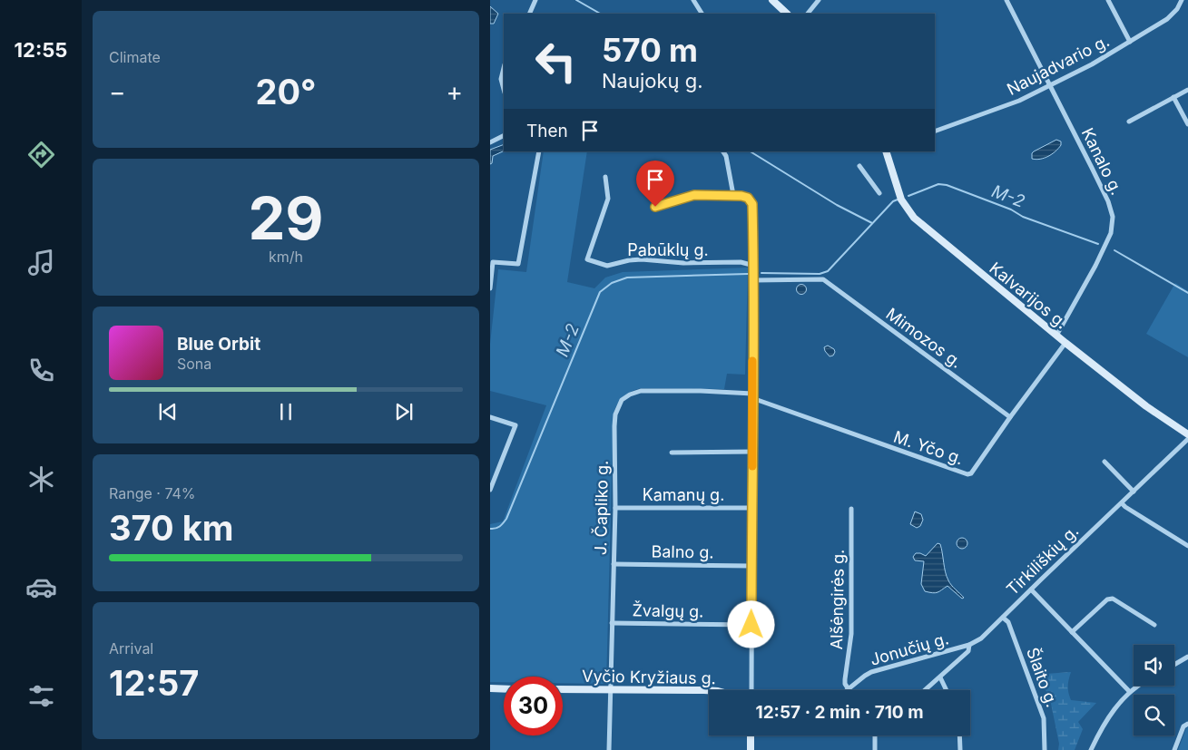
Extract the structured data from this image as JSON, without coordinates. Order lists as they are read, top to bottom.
{
  "streets": {
    "main road": ["Kalvarijos g.", "Vyčio Kryžiaus g."],
    "street": [
      "Naujadvario g.",
      "Kanalo g.",
      "Pabūklų g.",
      "Mimozos g.",
      "M. Yčo g.",
      "Kamanų g.",
      "J. Čapliko g.",
      "Balno g.",
      "Tirkiliškių g.",
      "Alšėngirės g.",
      "Žvalgų g.",
      "Jonučių g.",
      "Šlaito g."
    ]
  },
  "crossings": [
    ["Naujadvario g.", "Kanalo g."],
    ["Kanalo g.", "Kalvarijos g."],
    ["Kalvarijos g.", "M. Yčo g."],
    ["Mimozos g.", "M. Yčo g."],
    ["M. Yčo g.", "J. Čapliko g."],
    ["Kamanų g.", "J. Čapliko g."],
    ["J. Čapliko g.", "Balno g."],
    ["J. Čapliko g.", "Žvalgų g."],
    ["J. Čapliko g.", "Vyčio Kryžiaus g."],
    ["Tirkiliškių g.", "Jonučių g."],
    ["Tirkiliškių g.", "Šlaito g."],
    ["Alšėngirės g.", "Jonučių g."]
  ],
  "water": ["M-2"],
  "page": {
    "tabs": "12:55",
    "tile": [
      "Climate",
      ["29", "km/h"],
      ["Range · 74%", "370 km"],
      ["Arrival", "12:57"]
    ],
    "turn": ["570 m", "Naujokų g."],
    "heat": ["−", "20°", "+"],
    "then": "Then",
    "song": ["Blue Orbit", "Sona"],
    "limit": "30",
    "trip": "12:57 · 2 min · 710 m"
  }
}
